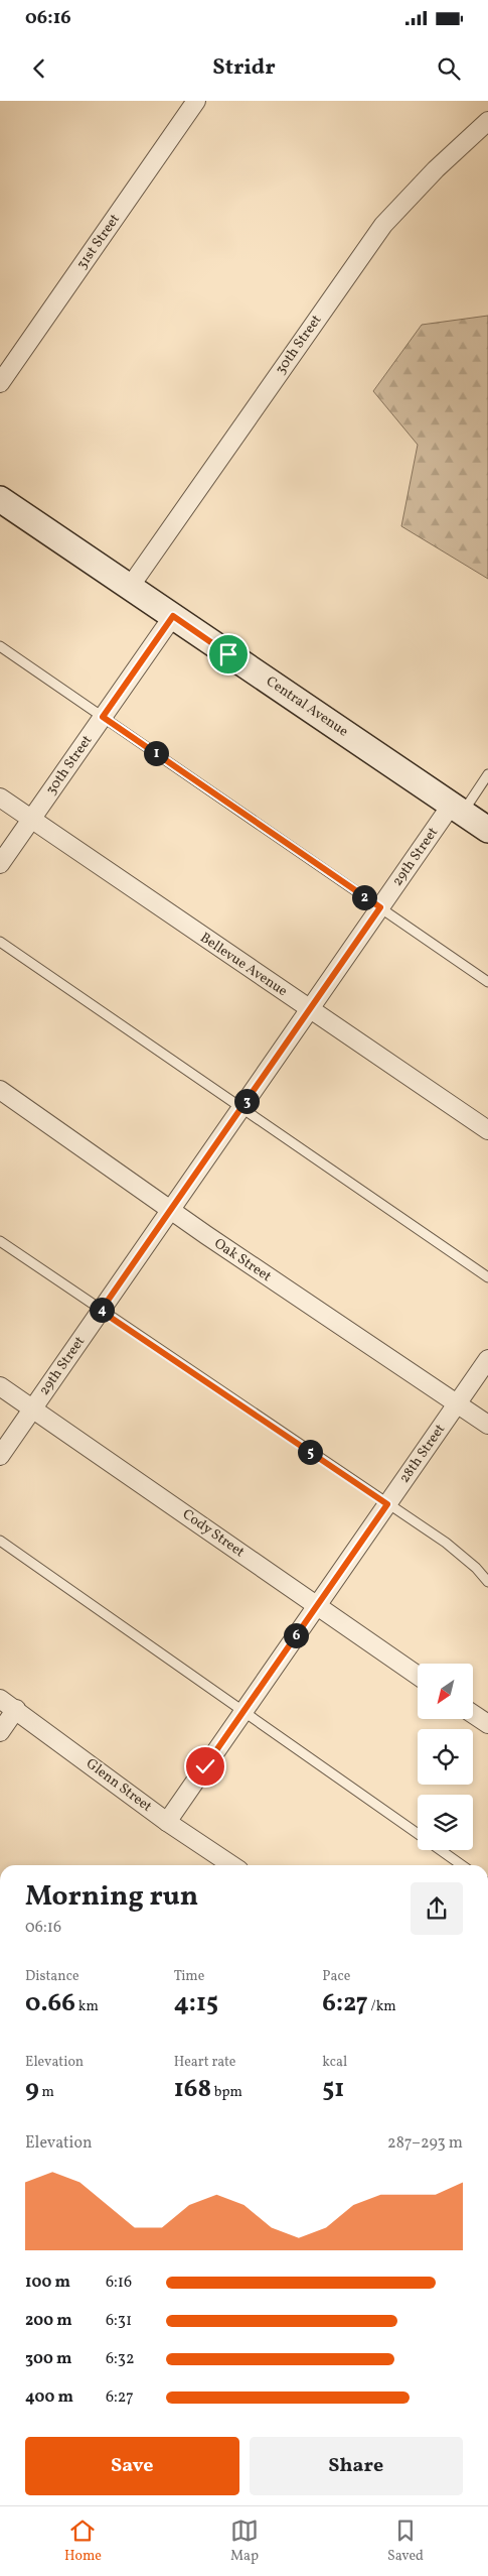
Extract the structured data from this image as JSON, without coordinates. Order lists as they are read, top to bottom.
{
  "streets": {
    "street": [
      "31st Street",
      "30th Street",
      "Central Avenue",
      "29th Street",
      "Bellevue Avenue",
      "Oak Street",
      "28th Street",
      "Cody Street",
      "Glenn Street"
    ]
  },
  "crossings": [
    ["30th Street", "Central Avenue"],
    ["30th Street", "Bellevue Avenue"],
    ["Central Avenue", "29th Street"],
    ["29th Street", "Bellevue Avenue"],
    ["29th Street", "Oak Street"],
    ["29th Street", "Cody Street"],
    ["Oak Street", "28th Street"],
    ["28th Street", "Cody Street"],
    ["28th Street", "Glenn Street"]
  ],
  "north": "bottom left",
  "page": {
    "status": "06:16",
    "header": "Stridr",
    "pins": [
      "1",
      "2",
      "3",
      "4",
      "5",
      "6"
    ],
    "heading": ["Morning run", "06:16"],
    "stats": [
      ["Distance", "0.66 km"],
      ["Time", "4:15"],
      ["Pace", "6:27 /km"],
      ["Elevation", "9 m"],
      ["Heart rate", "168 bpm"],
      ["kcal", "51"]
    ],
    "chart": ["Elevation", "287–293 m"],
    "list": [
      {
        "name": "100 m",
        "note": "6:16"
      },
      {
        "name": "200 m",
        "note": "6:31"
      },
      {
        "name": "300 m",
        "note": "6:32"
      },
      {
        "name": "400 m",
        "note": "6:27"
      }
    ],
    "buttons": ["Save", "Share"],
    "tabs": ["Home", "Map", "Saved"]
  }
}
